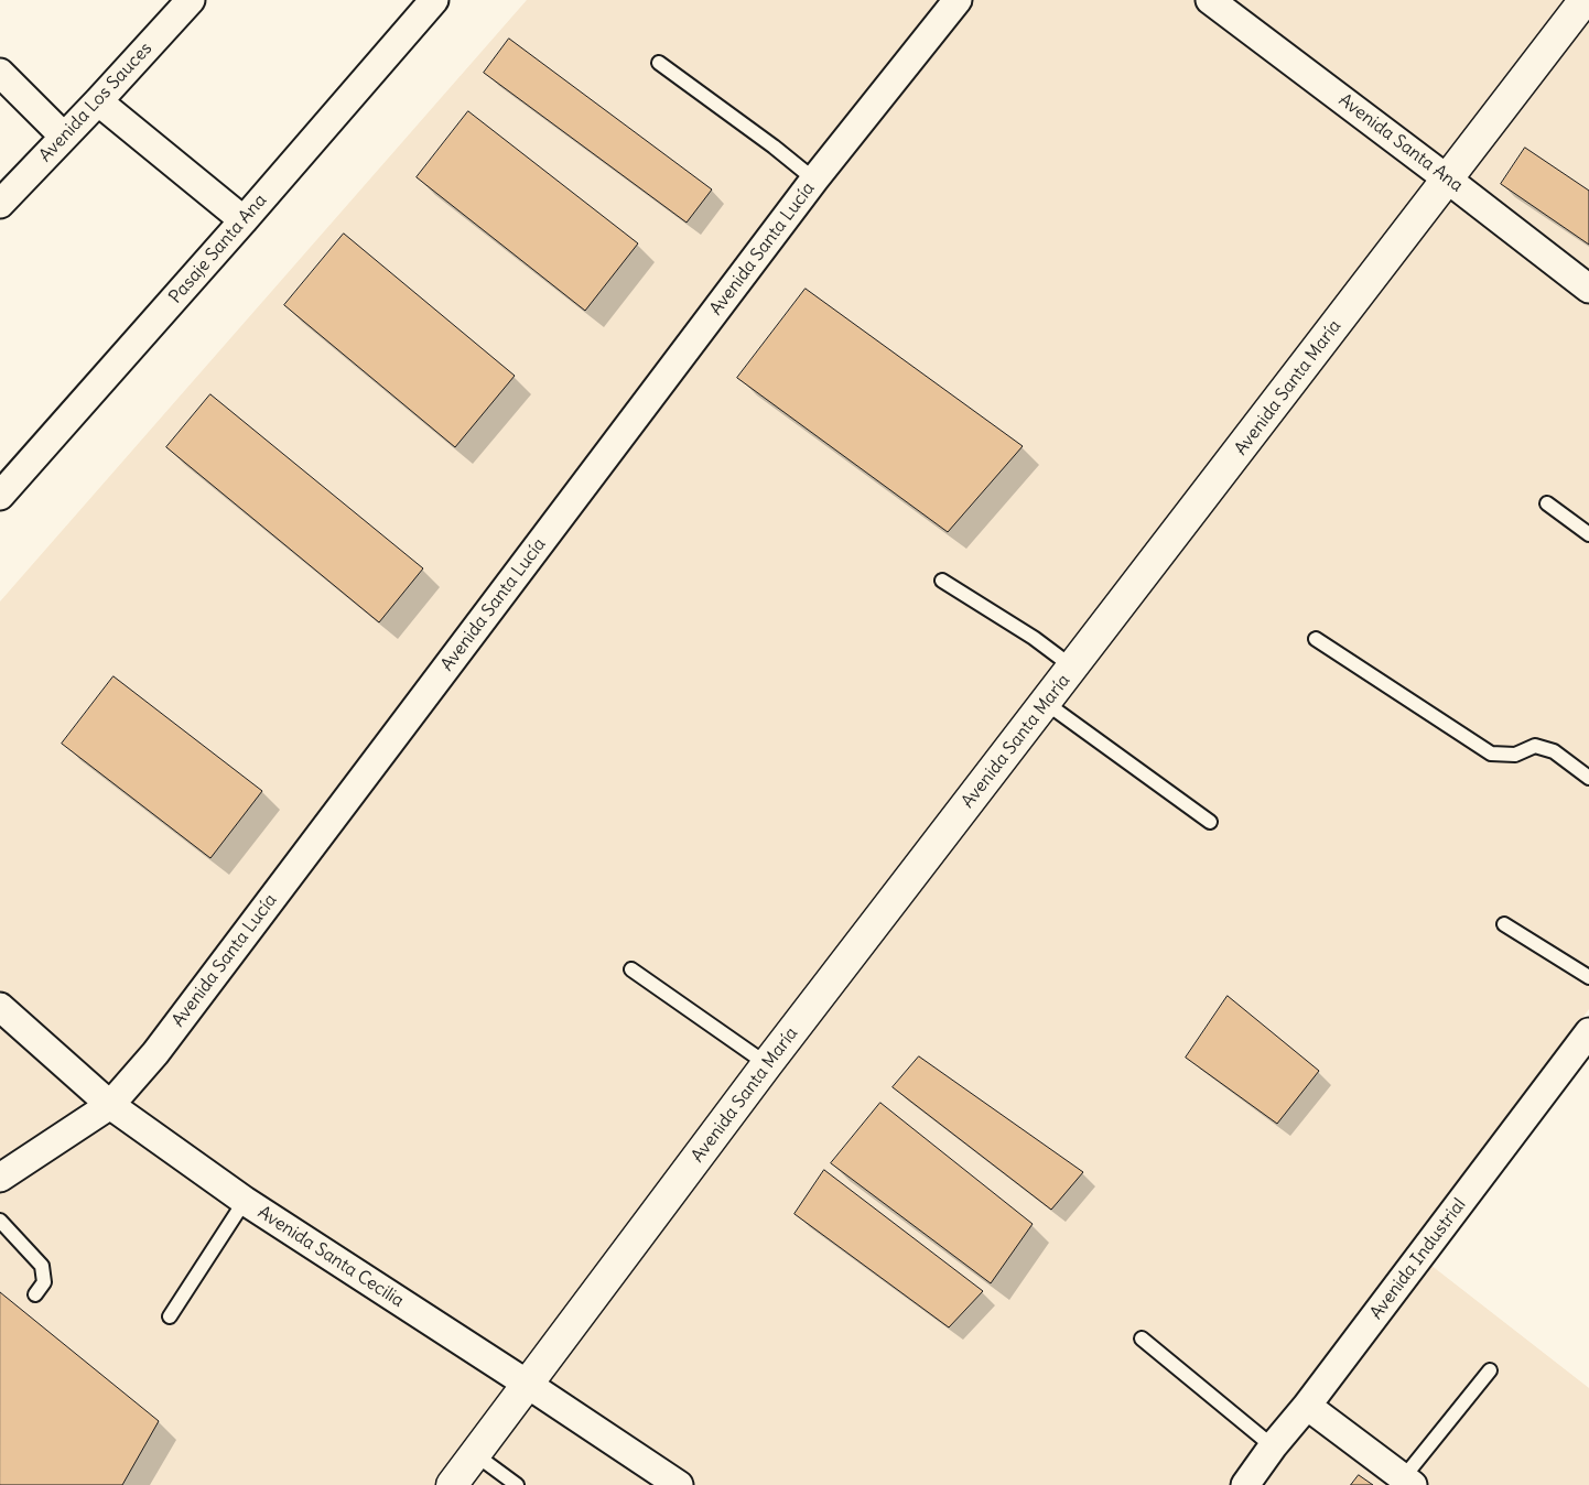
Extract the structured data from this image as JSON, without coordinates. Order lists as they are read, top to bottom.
{
  "streets": {
    "street": [
      "Avenida Los Sauces",
      "Avenida Santa Ana",
      "Pasaje Santa Ana",
      "Avenida Santa Lucía",
      "Avenida Santa María",
      "Avenida Santa Cecilia",
      "Avenida Industrial"
    ]
  },
  "crossings": [
    ["Avenida Santa Ana", "Avenida Santa María"],
    ["Avenida Santa Lucía", "Avenida Santa Cecilia"],
    ["Avenida Santa María", "Avenida Santa Cecilia"]
  ]
}
